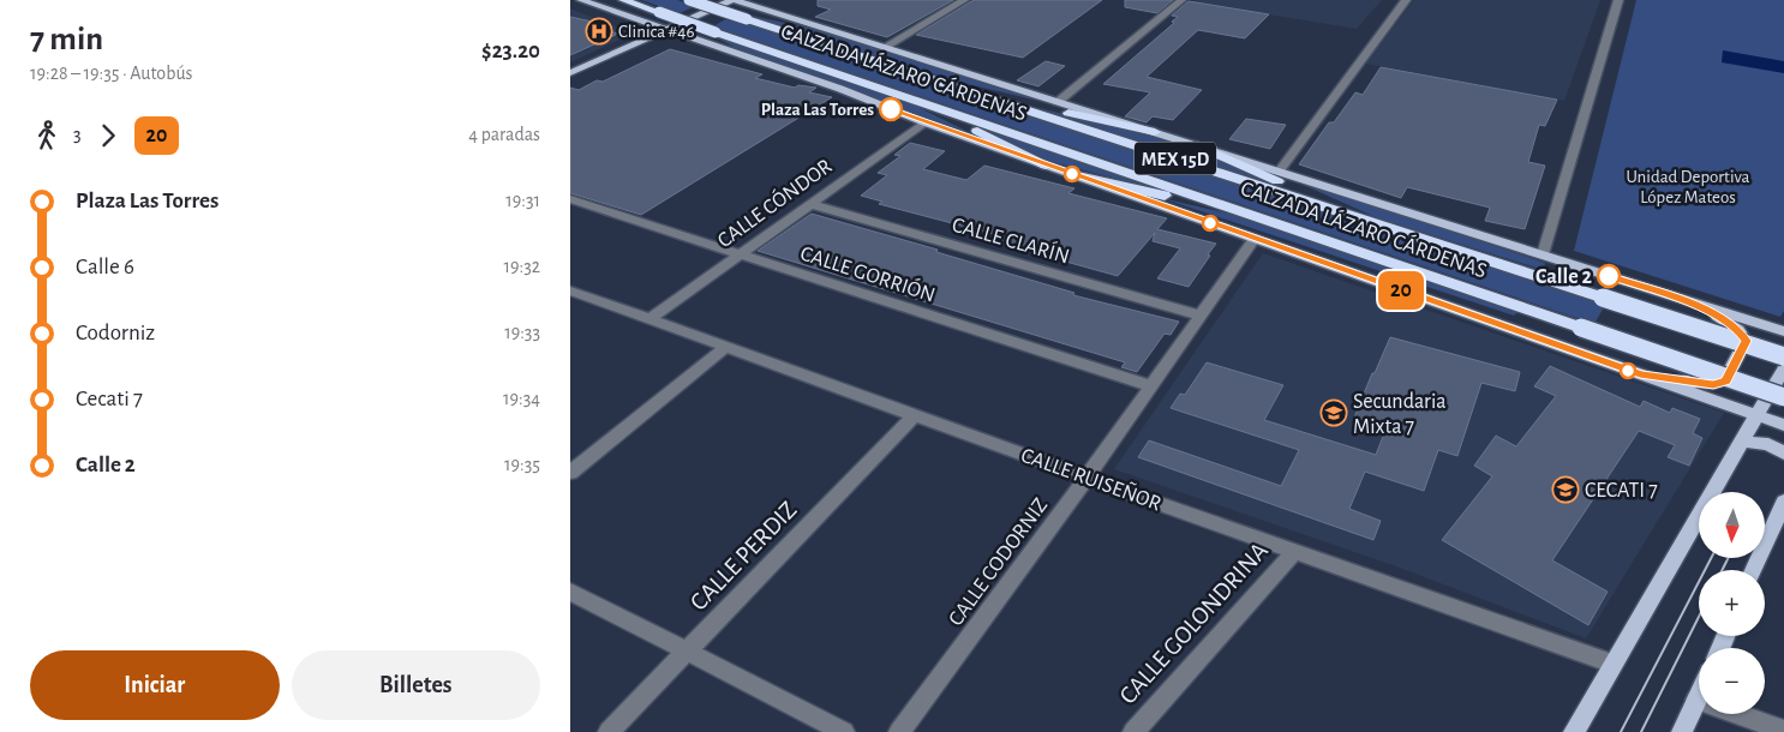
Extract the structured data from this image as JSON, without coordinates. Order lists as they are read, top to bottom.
{
  "streets": {
    "highway": ["CALZADA LÁZARO CÁRDENAS", "MEX 15D"],
    "street": [
      "CALLE CÓNDOR",
      "CALLE CLARÍN",
      "CALLE GORRIÓN",
      "CALLE RUISEÑOR",
      "CALLE PERDIZ",
      "CALLE CODORNIZ",
      "CALLE GOLONDRINA"
    ]
  },
  "crossings": [
    ["CALZADA LÁZARO CÁRDENAS", "CALLE CÓNDOR"],
    ["CALZADA LÁZARO CÁRDENAS", "CALLE CODORNIZ"],
    ["CALLE CÓNDOR", "CALLE CLARÍN"],
    ["CALLE CÓNDOR", "CALLE GORRIÓN"],
    ["CALLE CÓNDOR", "CALLE RUISEÑOR"],
    ["CALLE CLARÍN", "CALLE CODORNIZ"],
    ["CALLE GORRIÓN", "CALLE CODORNIZ"],
    ["CALLE RUISEÑOR", "CALLE PERDIZ"],
    ["CALLE RUISEÑOR", "CALLE CODORNIZ"],
    ["CALLE RUISEÑOR", "CALLE GOLONDRINA"]
  ],
  "parks": ["Unidad Deportiva López Mateos"],
  "places": {
    "hospital": ["Clinica #46"],
    "other": ["Plaza Las Torres", "Calle 2"],
    "school or university": ["Secundaria Mixta 7", "CECATI 7"]
  },
  "lines": ["bus line 20"],
  "north": "bottom",
  "page": {
    "heading": ["7 min", "19:28 – 19:35 · Autobús", "$23.20"],
    "on_map": "20",
    "legs": ["3", "20", "4 paradas"],
    "list": [
      {
        "name": "Plaza Las Torres",
        "value": "19:31"
      },
      {
        "name": "Calle 6",
        "value": "19:32"
      },
      {
        "name": "Codorniz",
        "value": "19:33"
      },
      {
        "name": "Cecati 7",
        "value": "19:34"
      },
      {
        "name": "Calle 2",
        "value": "19:35"
      }
    ],
    "map_buttons": ["+", "−"],
    "buttons": ["Iniciar", "Billetes"]
  }
}
